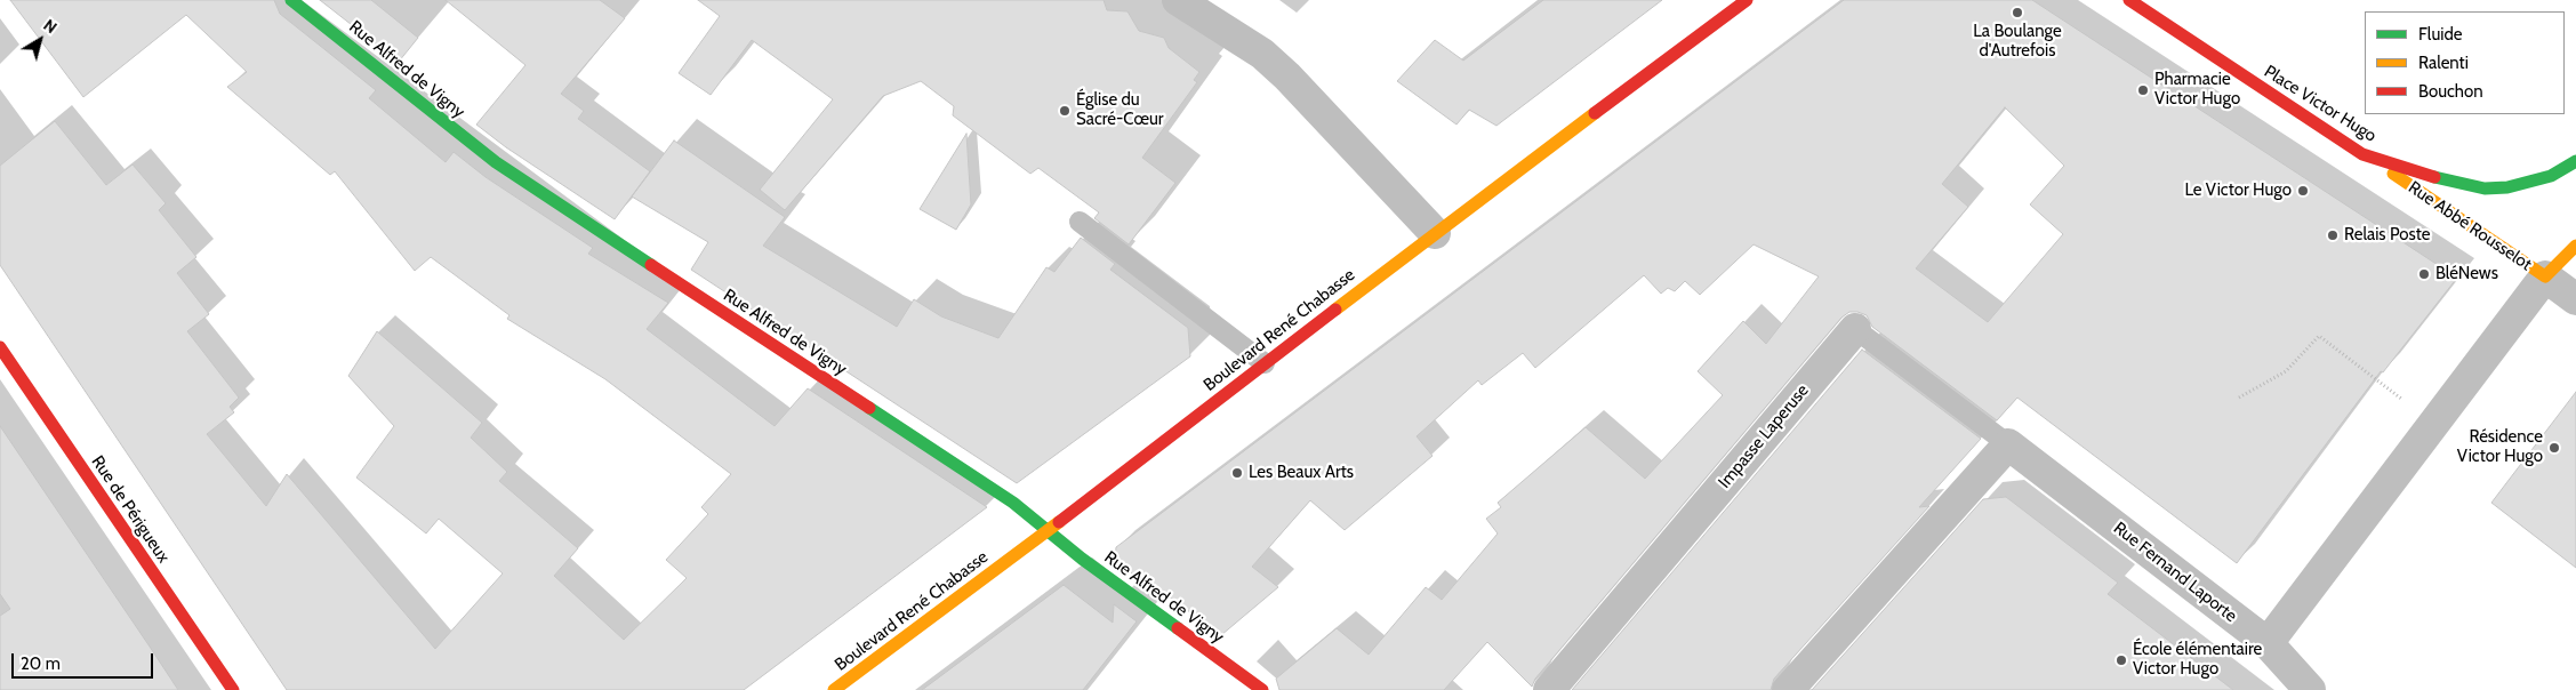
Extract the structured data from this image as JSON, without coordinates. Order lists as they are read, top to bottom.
{
  "streets": {
    "main road": [
      "Rue Alfred de Vigny",
      "Place Victor Hugo",
      "Rue Abbé Rousselot",
      "Boulevard René Chabasse",
      "Rue de Périgueux"
    ],
    "street": ["Impasse Laperuse", "Rue Fernand Laporte"]
  },
  "crossings": [
    ["Rue Alfred de Vigny", "Boulevard René Chabasse"],
    ["Place Victor Hugo", "Rue Abbé Rousselot"],
    ["Impasse Laperuse", "Rue Fernand Laporte"]
  ],
  "places": [
    "La Boulange d'Autrefois",
    "Pharmacie Victor Hugo",
    "Église du Sacré-Cœur",
    "Le Victor Hugo",
    "Relais Poste",
    "BléNews",
    "Résidence Victor Hugo",
    "Les Beaux Arts",
    "École élémentaire Victor Hugo"
  ],
  "legend": ["Fluide", "Ralenti", "Bouchon"],
  "scale_bar": "20 m",
  "north": "top right"
}
